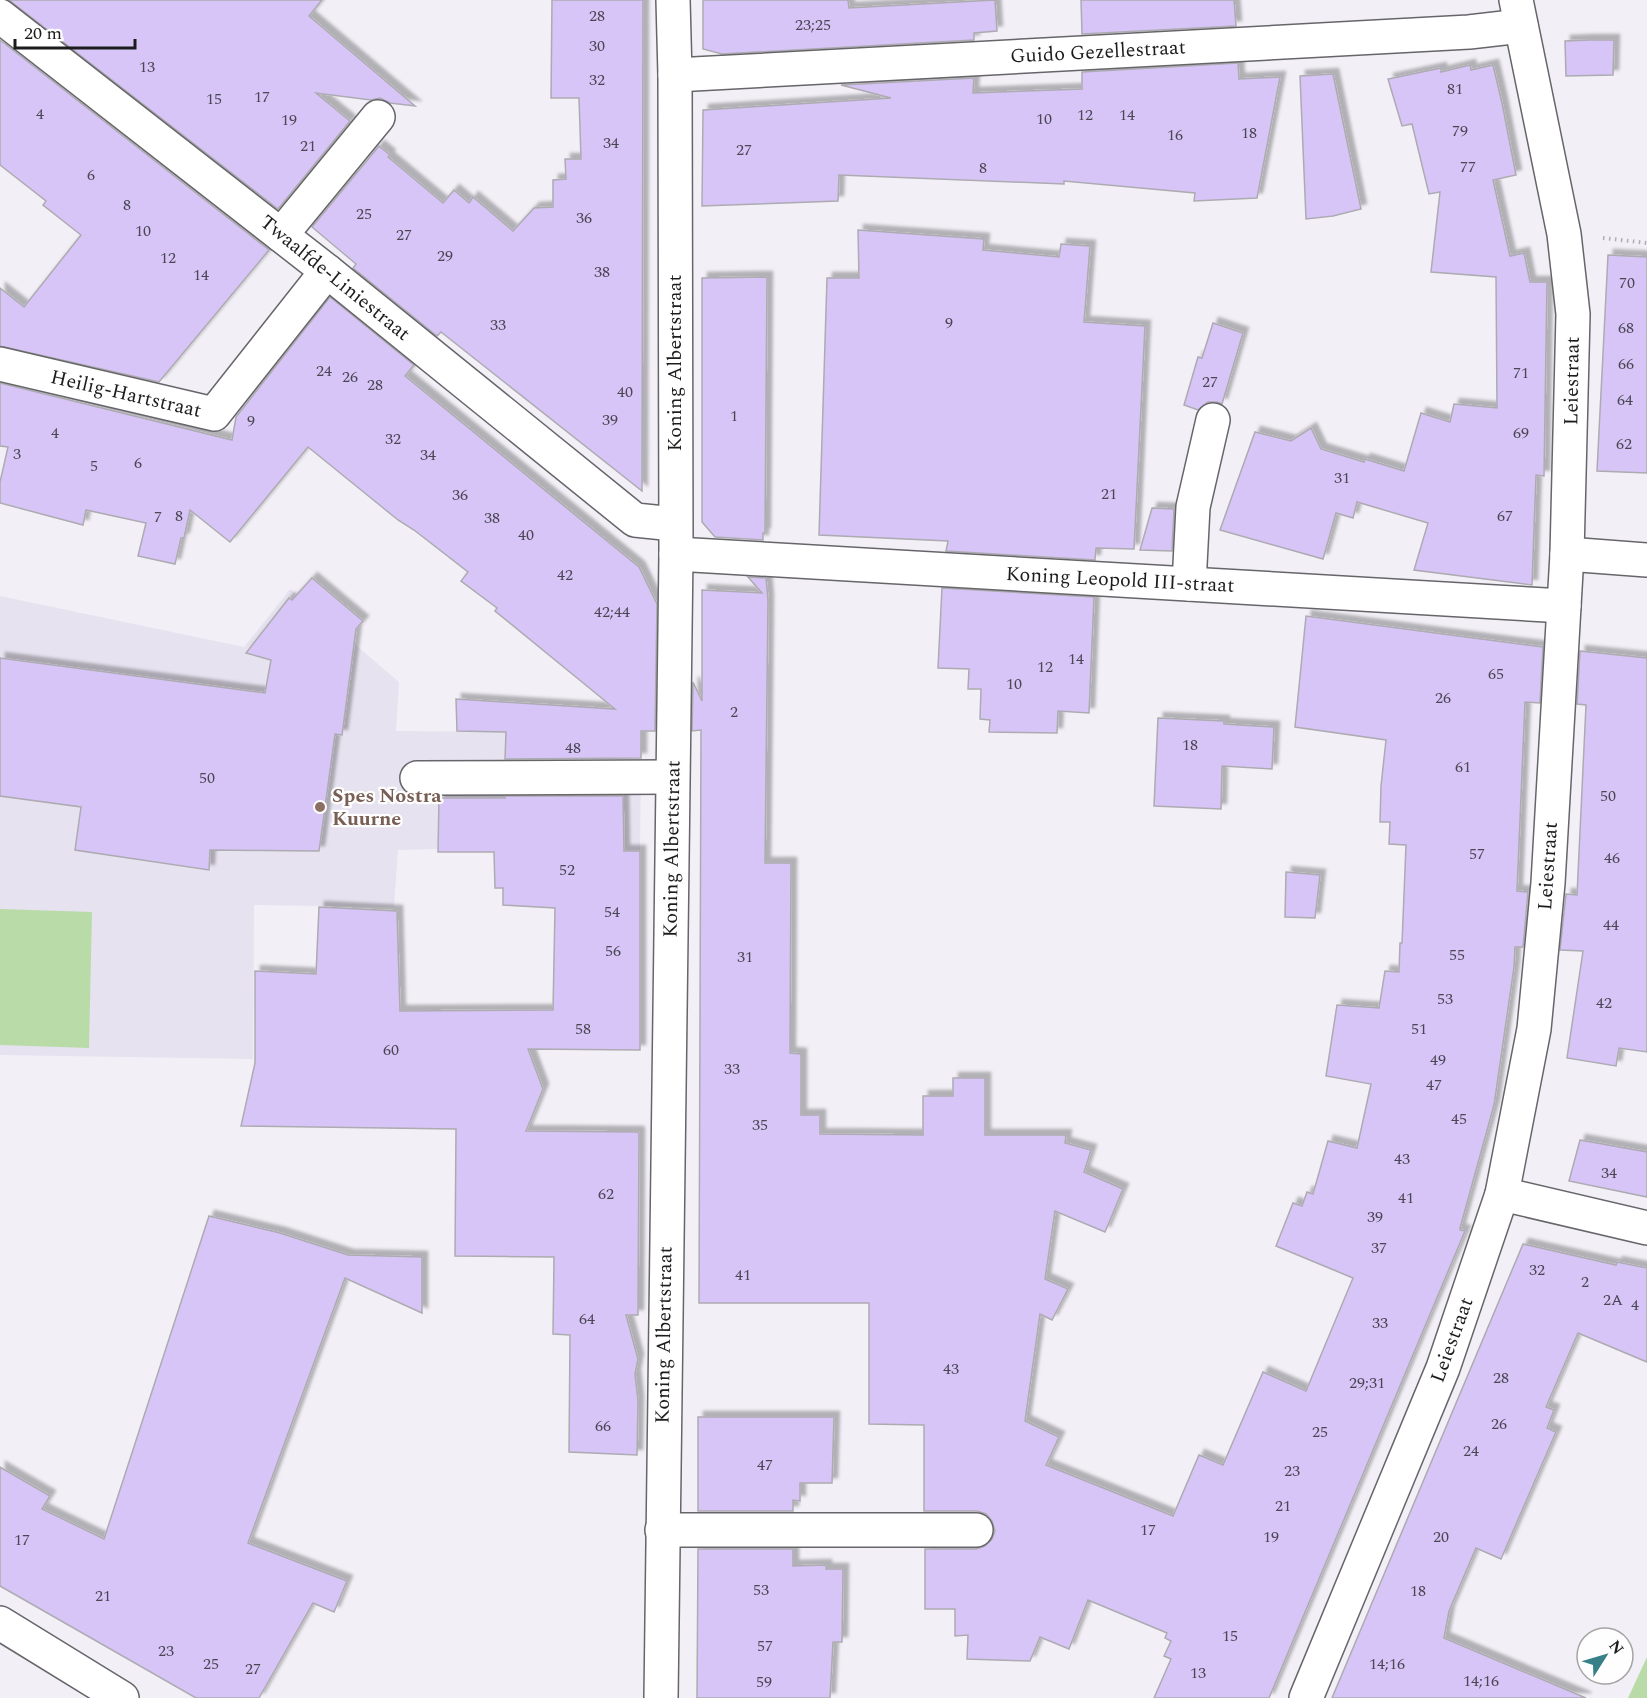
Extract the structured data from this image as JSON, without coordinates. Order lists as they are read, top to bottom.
{
  "streets": {
    "street": [
      "Guido Gezellestraat",
      "Twaalfde-Liniestraat",
      "Koning Albertstraat",
      "Leiestraat",
      "Heilig-Hartstraat",
      "Koning Leopold III-straat"
    ]
  },
  "crossings": [
    ["Guido Gezellestraat", "Koning Albertstraat"],
    ["Guido Gezellestraat", "Leiestraat"],
    ["Twaalfde-Liniestraat", "Koning Albertstraat"],
    ["Twaalfde-Liniestraat", "Heilig-Hartstraat"],
    ["Twaalfde-Liniestraat", "Koning Leopold III-straat"],
    ["Koning Albertstraat", "Koning Leopold III-straat"],
    ["Leiestraat", "Koning Leopold III-straat"]
  ],
  "places": ["Spes Nostra Kuurne"],
  "house_numbers": [
    "28",
    "23;25",
    "30",
    "13",
    "32",
    "81",
    "17",
    "15",
    "4",
    "12",
    "14",
    "10",
    "19",
    "79",
    "18",
    "16",
    "34",
    "21",
    "27",
    "77",
    "8",
    "6",
    "8",
    "25",
    "36",
    "10",
    "27",
    "29",
    "12",
    "38",
    "14",
    "70",
    "9",
    "33",
    "68",
    "66",
    "24",
    "71",
    "26",
    "27",
    "28",
    "40",
    "64",
    "1",
    "39",
    "9",
    "4",
    "69",
    "32",
    "62",
    "3",
    "34",
    "6",
    "5",
    "31",
    "21",
    "36",
    "8",
    "67",
    "7",
    "38",
    "40",
    "42",
    "42;44",
    "14",
    "12",
    "65",
    "10",
    "26",
    "2",
    "18",
    "48",
    "61",
    "50",
    "50",
    "57",
    "46",
    "52",
    "54",
    "44",
    "56",
    "55",
    "31",
    "53",
    "42",
    "58",
    "51",
    "60",
    "49",
    "33",
    "47",
    "45",
    "35",
    "43",
    "34",
    "62",
    "41",
    "39",
    "37",
    "32",
    "41",
    "2",
    "2A",
    "4",
    "64",
    "33",
    "43",
    "28",
    "29;31",
    "26",
    "66",
    "25",
    "24",
    "47",
    "23",
    "21",
    "17",
    "19",
    "20",
    "17",
    "53",
    "18",
    "21",
    "15",
    "57",
    "23",
    "25",
    "14;16",
    "27",
    "13",
    "14;16",
    "59"
  ],
  "scale_bar": "20 m",
  "north": "top right"
}
